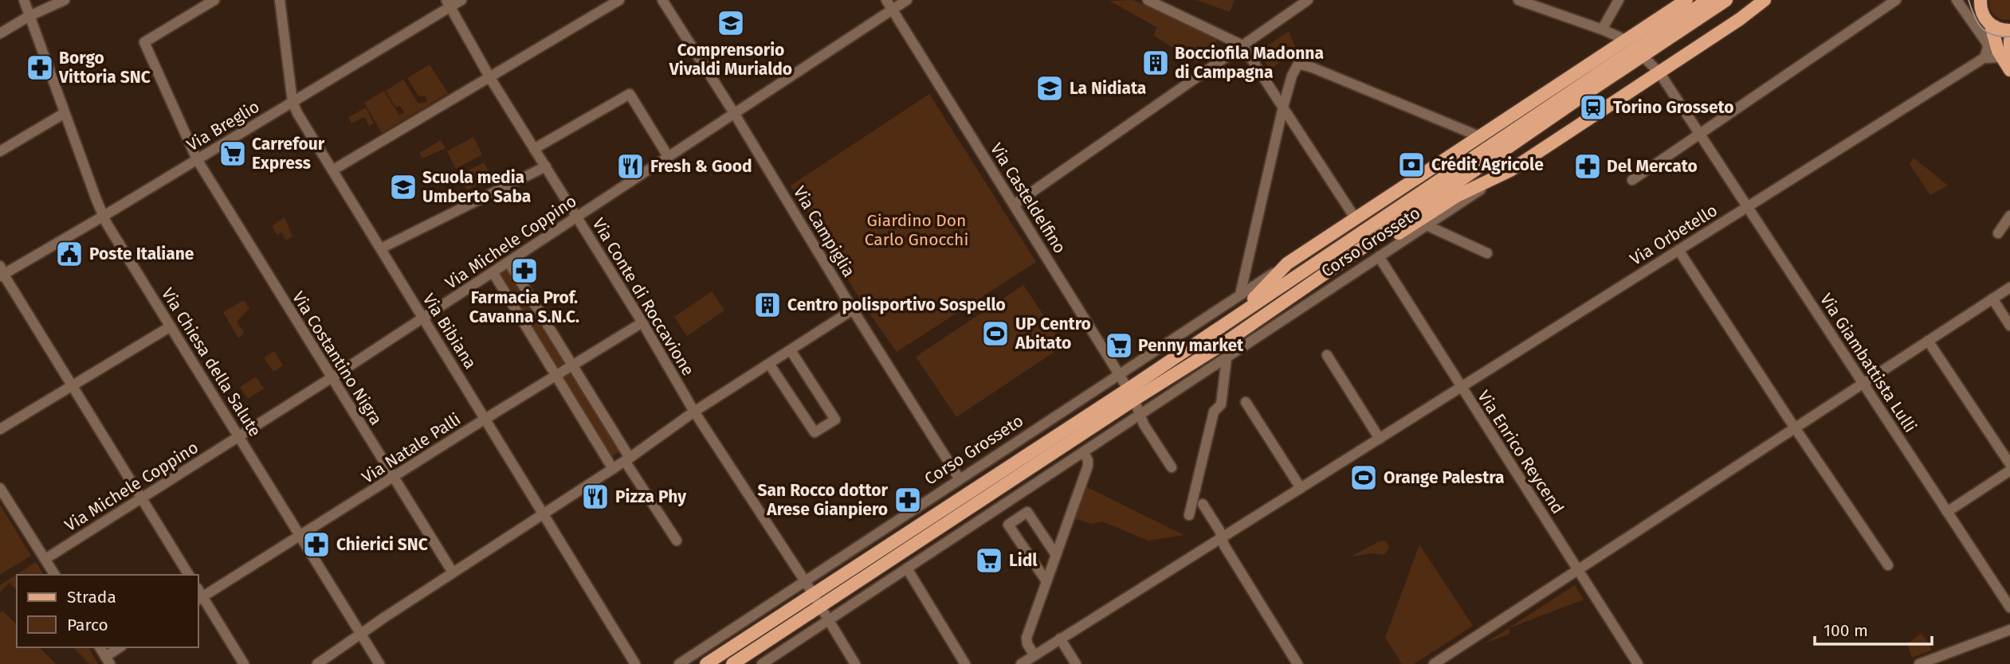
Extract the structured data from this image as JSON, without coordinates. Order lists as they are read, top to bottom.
{
  "streets": {
    "main road": ["Corso Grosseto"],
    "street": [
      "Via Breglio",
      "Via Casteldelfino",
      "Via Campiglia",
      "Via Orbetello",
      "Via Michele Coppino",
      "Via Conte di Roccavione",
      "Via Bibiana",
      "Via Costantino Nigra",
      "Via Chiesa della Salute",
      "Via Giambattista Lulli",
      "Via Natale Palli",
      "Via Enrico Reycend"
    ]
  },
  "crossings": [
    ["Via Breglio", "Via Conte di Roccavione"],
    ["Via Breglio", "Via Bibiana"],
    ["Via Breglio", "Via Costantino Nigra"],
    ["Via Breglio", "Via Chiesa della Salute"],
    ["Via Casteldelfino", "Via Michele Coppino"],
    ["Via Casteldelfino", "Corso Grosseto"],
    ["Via Campiglia", "Via Michele Coppino"],
    ["Via Campiglia", "Corso Grosseto"],
    ["Via Orbetello", "Via Giambattista Lulli"],
    ["Via Orbetello", "Via Enrico Reycend"],
    ["Via Michele Coppino", "Via Conte di Roccavione"],
    ["Via Michele Coppino", "Via Bibiana"],
    ["Via Michele Coppino", "Via Costantino Nigra"],
    ["Via Michele Coppino", "Via Chiesa della Salute"],
    ["Corso Grosseto", "Via Conte di Roccavione"],
    ["Corso Grosseto", "Via Giambattista Lulli"],
    ["Corso Grosseto", "Via Enrico Reycend"],
    ["Via Conte di Roccavione", "Via Natale Palli"],
    ["Via Bibiana", "Via Natale Palli"],
    ["Via Costantino Nigra", "Via Natale Palli"],
    ["Via Chiesa della Salute", "Via Natale Palli"]
  ],
  "parks": ["Giardino Don Carlo Gnocchi"],
  "places": {
    "school or university": ["Comprensorio Vivaldi Murialdo", "La Nidiata", "Scuola media Umberto Saba"],
    "building": ["Bocciofila Madonna di Campagna", "Centro polisportivo Sospello"],
    "pharmacy": [
      "Borgo Vittoria SNC",
      "Del Mercato",
      "Farmacia Prof. Cavanna S.N.C.",
      "San Rocco dottor Arese Gianpiero",
      "Chierici SNC"
    ],
    "station": ["Torino Grosseto"],
    "supermarket": ["Carrefour Express", "Penny market", "Lidl"],
    "bank": ["Crédit Agricole"],
    "restaurant": ["Fresh & Good", "Pizza Phy"],
    "public building": ["Poste Italiane"],
    "sports": ["UP Centro Abitato", "Orange Palestra"]
  },
  "legend": ["Strada", "Parco"],
  "scale_bar": "100 m"
}
